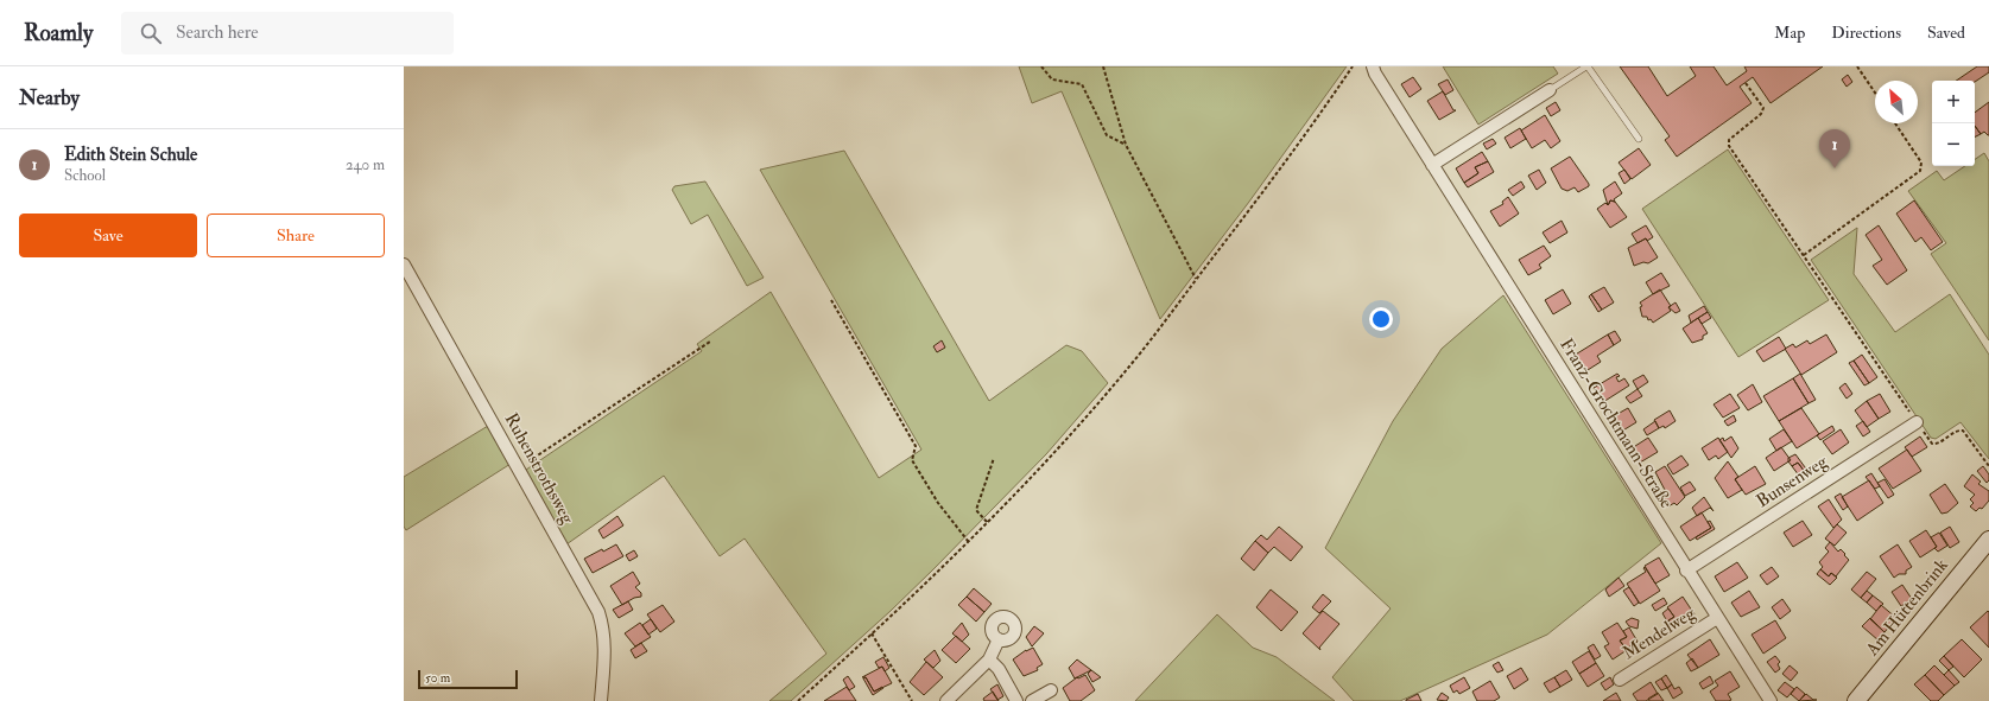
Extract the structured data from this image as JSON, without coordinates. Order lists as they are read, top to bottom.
{
  "streets": {
    "street": [
      "Franz-Grochtmann-Straße",
      "Ruhenstrothsweg",
      "Bunsenweg",
      "Am Hüttenbrink",
      "Mendelweg"
    ]
  },
  "crossings": [
    ["Franz-Grochtmann-Straße", "Bunsenweg"],
    ["Franz-Grochtmann-Straße", "Mendelweg"]
  ],
  "scale_bar": "50 m",
  "north": "top left",
  "page": {
    "header": "Roamly",
    "search": "Search here",
    "nav": ["Map", "Directions", "Saved"],
    "heading": "Nearby",
    "map_buttons": ["+", "−"],
    "list": [
      {
        "mark": "1",
        "name": "Edith Stein Schule",
        "note": "School",
        "value": "240 m"
      }
    ],
    "pins": "1",
    "buttons": ["Save", "Share"],
    "scale": "50 m"
  }
}
